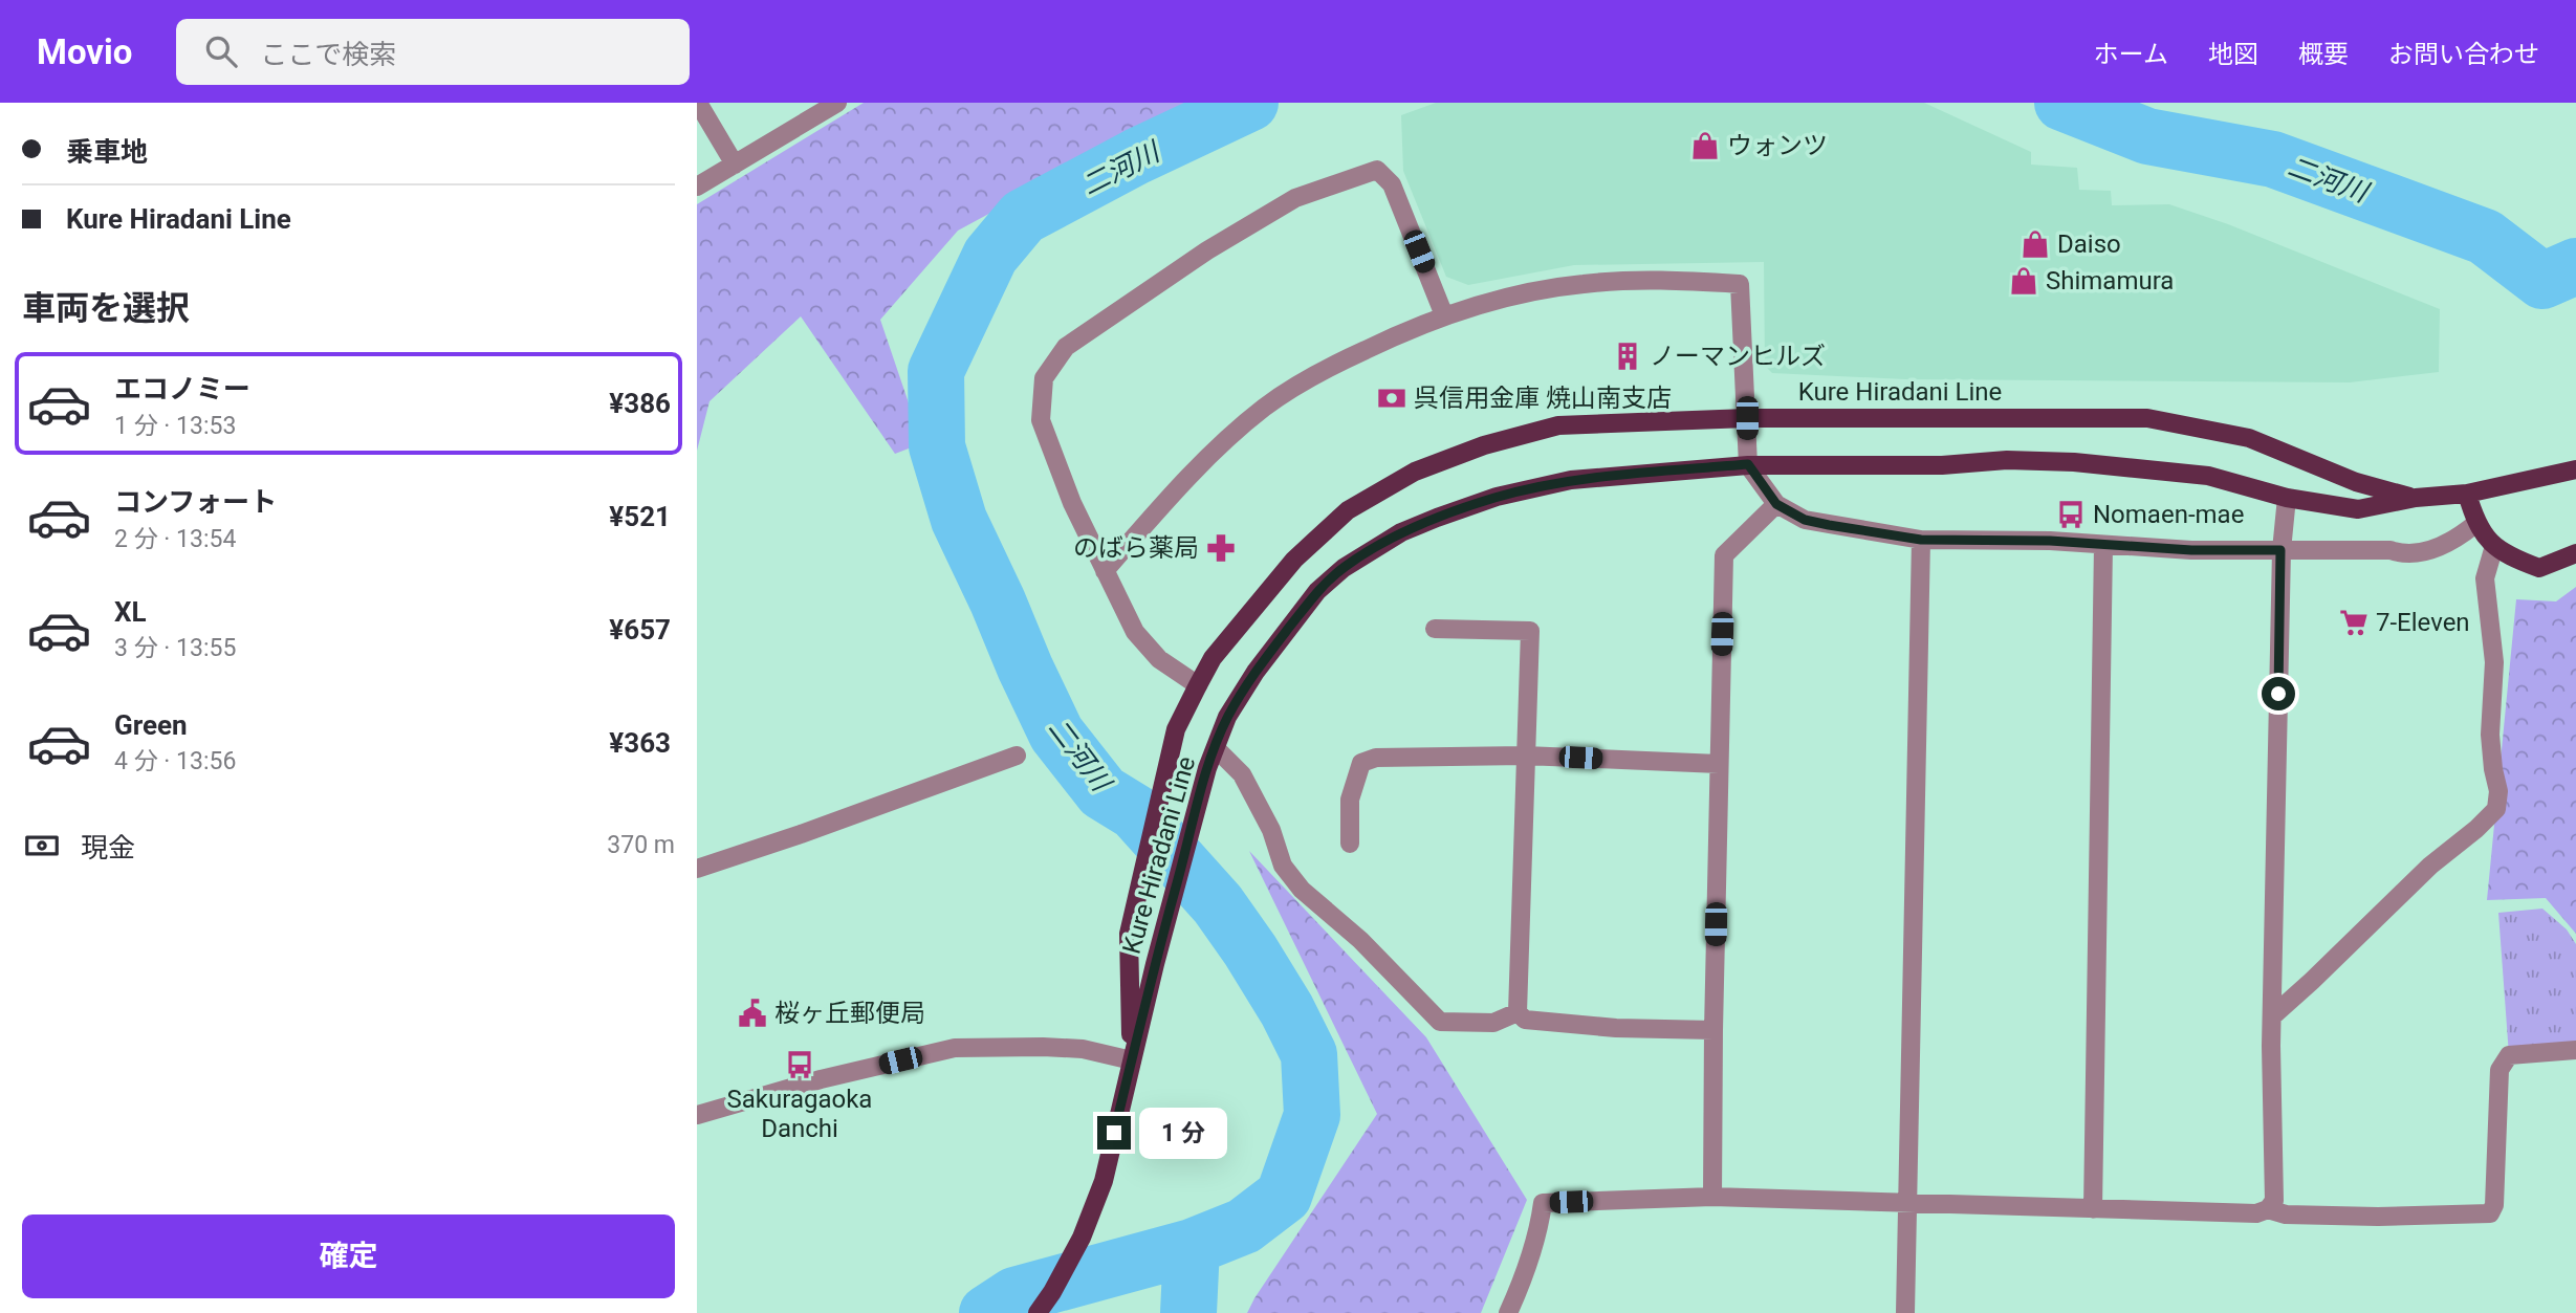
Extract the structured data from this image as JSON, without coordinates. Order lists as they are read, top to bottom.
{
  "streets": {
    "main road": ["Kure Hiradani Line"]
  },
  "water": ["二河川"],
  "places": {
    "shop": ["ウォンツ", "Daiso", "Shimamura"],
    "building": ["ノーマンヒルズ"],
    "bank": ["呉信用金庫 焼山南支店"],
    "bus stop": ["Nomaen-mae", "Sakuragaoka Danchi"],
    "pharmacy": ["のばら薬局"],
    "supermarket": ["7-Eleven"],
    "public building": ["桜ヶ丘郵便局"]
  },
  "page": {
    "header": "Movio",
    "search": "ここで検索",
    "nav": [
      "ホーム",
      "地図",
      "概要",
      "お問い合わせ"
    ],
    "banner": ["乗車地", "Kure Hiradani Line"],
    "heading": "車両を選択",
    "list": [
      {
        "name": "エコノミー",
        "note": "1 分 · 13:53",
        "value": "¥386"
      },
      {
        "name": "コンフォート",
        "note": "2 分 · 13:54",
        "value": "¥521"
      },
      {
        "name": "XL",
        "note": "3 分 · 13:55",
        "value": "¥657"
      },
      {
        "name": "Green",
        "note": "4 分 · 13:56",
        "value": "¥363"
      }
    ],
    "pay": ["現金", "370 m"],
    "bubble": "1 分",
    "buttons": "確定"
  }
}
